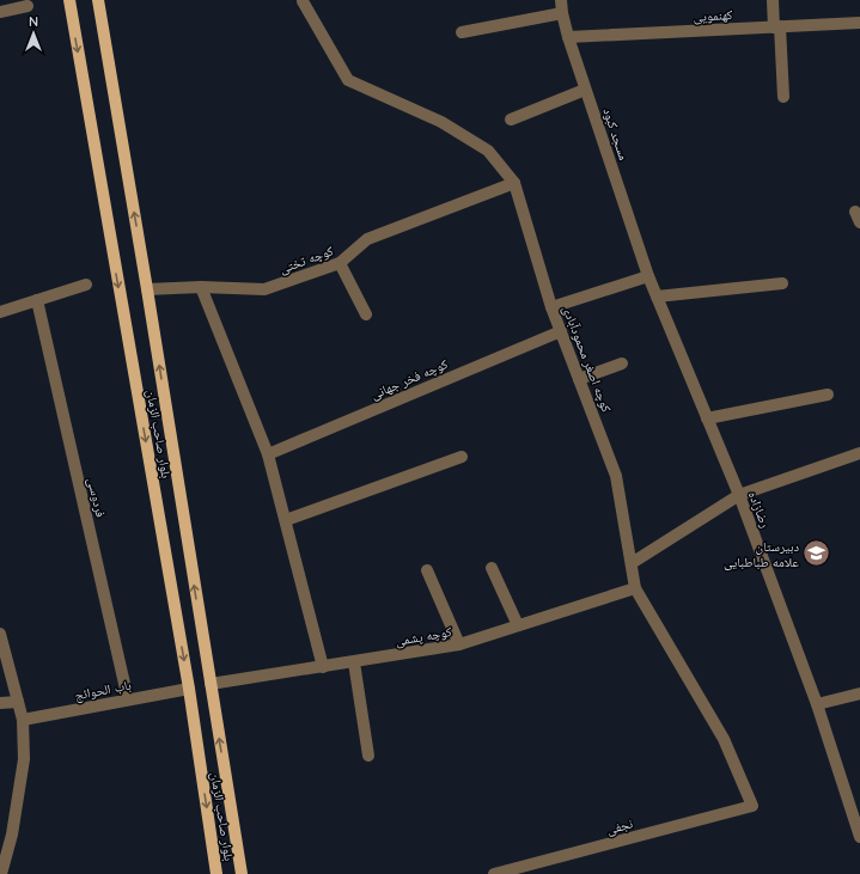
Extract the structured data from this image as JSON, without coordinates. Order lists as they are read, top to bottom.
{
  "streets": {
    "main road": ["بلوار صاحب الزمان"],
    "street": [
      "کهنمویی",
      "مسجد کبود",
      "کوچه تختی",
      "کوچه اصغر محمودآبادی",
      "کوچه فخر جهانی",
      "فردوسی",
      "رضازاده",
      "کوچه پشمی",
      "باب الحوائج",
      "نجفی"
    ]
  },
  "crossings": [
    ["کهنمویی", "مسجد کبود"],
    ["مسجد کبود", "رضازاده"],
    ["کوچه تختی", "کوچه اصغر محمودآبادی"],
    ["کوچه تختی", "بلوار صاحب الزمان"],
    ["کوچه اصغر محمودآبادی", "کوچه فخر جهانی"],
    ["کوچه اصغر محمودآبادی", "کوچه پشمی"],
    ["کوچه اصغر محمودآبادی", "نجفی"],
    ["بلوار صاحب الزمان", "کوچه پشمی"],
    ["بلوار صاحب الزمان", "باب الحوائج"],
    ["فردوسی", "باب الحوائج"]
  ],
  "places": {
    "school or university": ["دبیرستان علامه طباطبایی"]
  },
  "north": "top"
}
